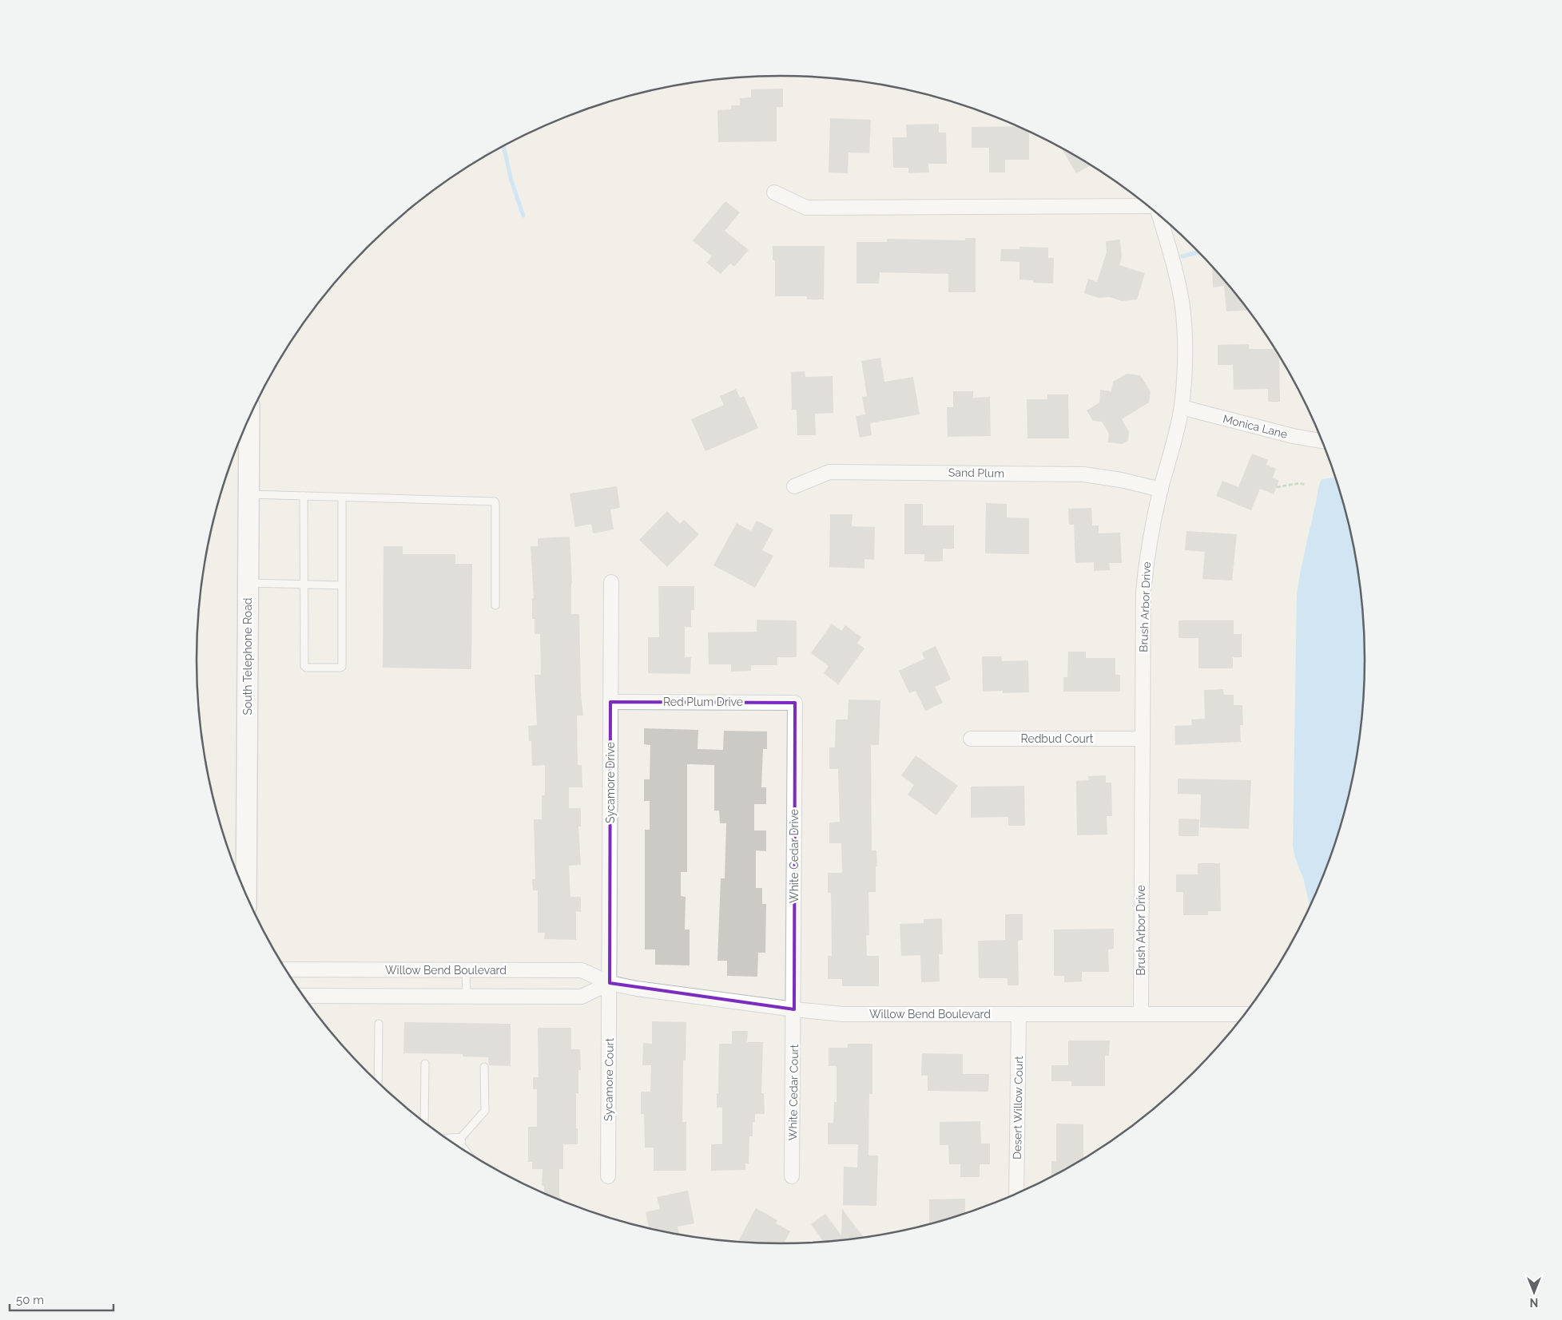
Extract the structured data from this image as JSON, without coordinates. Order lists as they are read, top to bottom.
{
  "streets": {
    "main road": ["South Telephone Road"],
    "street": [
      "Monica Lane",
      "Sand Plum",
      "Brush Arbor Drive",
      "Red Plum Drive",
      "Redbud Court",
      "Sycamore Drive",
      "White Cedar Drive",
      "Willow Bend Boulevard",
      "Sycamore Court",
      "White Cedar Court",
      "Desert Willow Court"
    ]
  },
  "crossings": [
    ["Monica Lane", "Brush Arbor Drive"],
    ["Sand Plum", "Brush Arbor Drive"],
    ["Brush Arbor Drive", "Redbud Court"],
    ["Brush Arbor Drive", "Willow Bend Boulevard"],
    ["Red Plum Drive", "Sycamore Drive"],
    ["Red Plum Drive", "White Cedar Drive"],
    ["Sycamore Drive", "Willow Bend Boulevard"],
    ["Sycamore Drive", "Sycamore Court"],
    ["White Cedar Drive", "Willow Bend Boulevard"],
    ["White Cedar Drive", "White Cedar Court"],
    ["Willow Bend Boulevard", "Sycamore Court"],
    ["Willow Bend Boulevard", "White Cedar Court"],
    ["Willow Bend Boulevard", "Desert Willow Court"]
  ],
  "scale_bar": "50 m",
  "north": "bottom"
}
